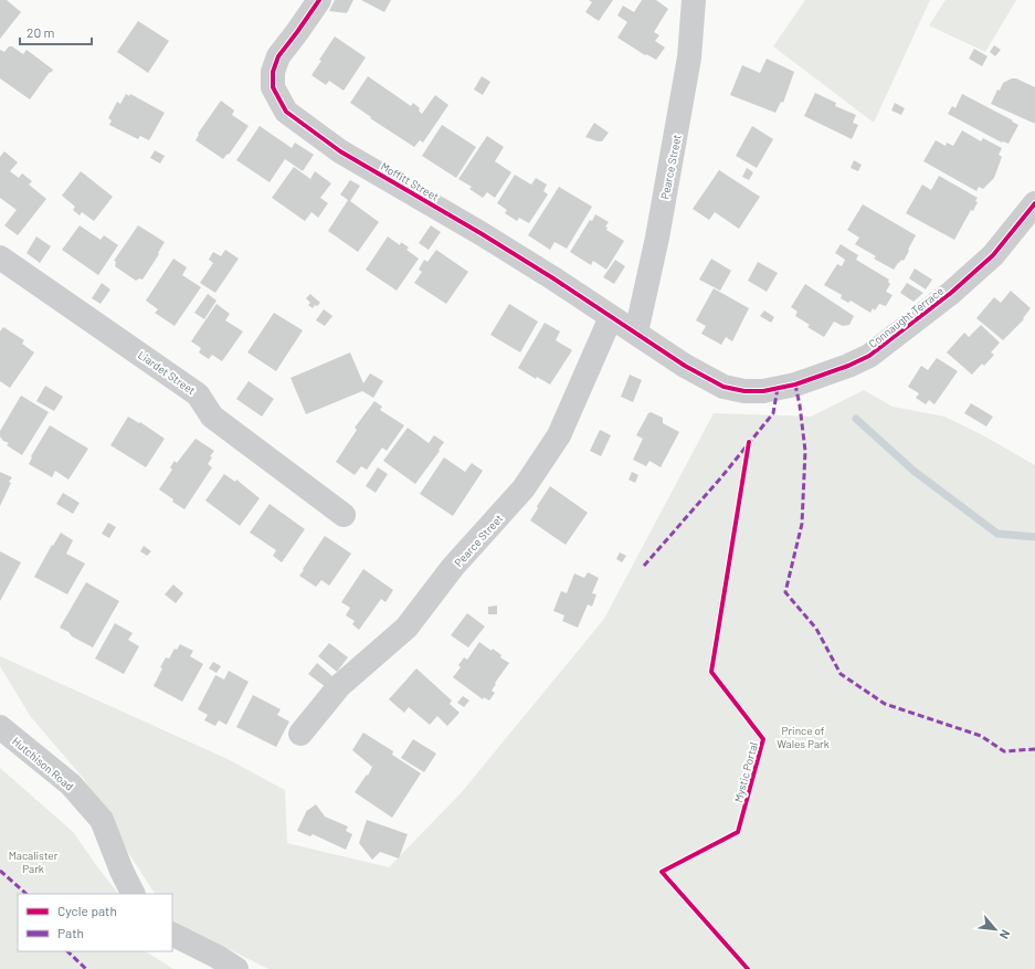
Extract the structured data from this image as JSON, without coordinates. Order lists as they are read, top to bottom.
{
  "streets": {
    "street": [
      "Pearce Street",
      "Moffitt Street",
      "Connaught Terrace",
      "Liardet Street",
      "Hutchison Road"
    ],
    "cycle path": ["Mystic Portal"]
  },
  "crossings": [
    ["Pearce Street", "Moffitt Street"],
    ["Pearce Street", "Connaught Terrace"],
    ["Moffitt Street", "Connaught Terrace"]
  ],
  "parks": ["Prince of Wales Park", "Macalister Park"],
  "legend": ["Cycle path", "Path"],
  "scale_bar": "20 m",
  "north": "bottom right"
}
